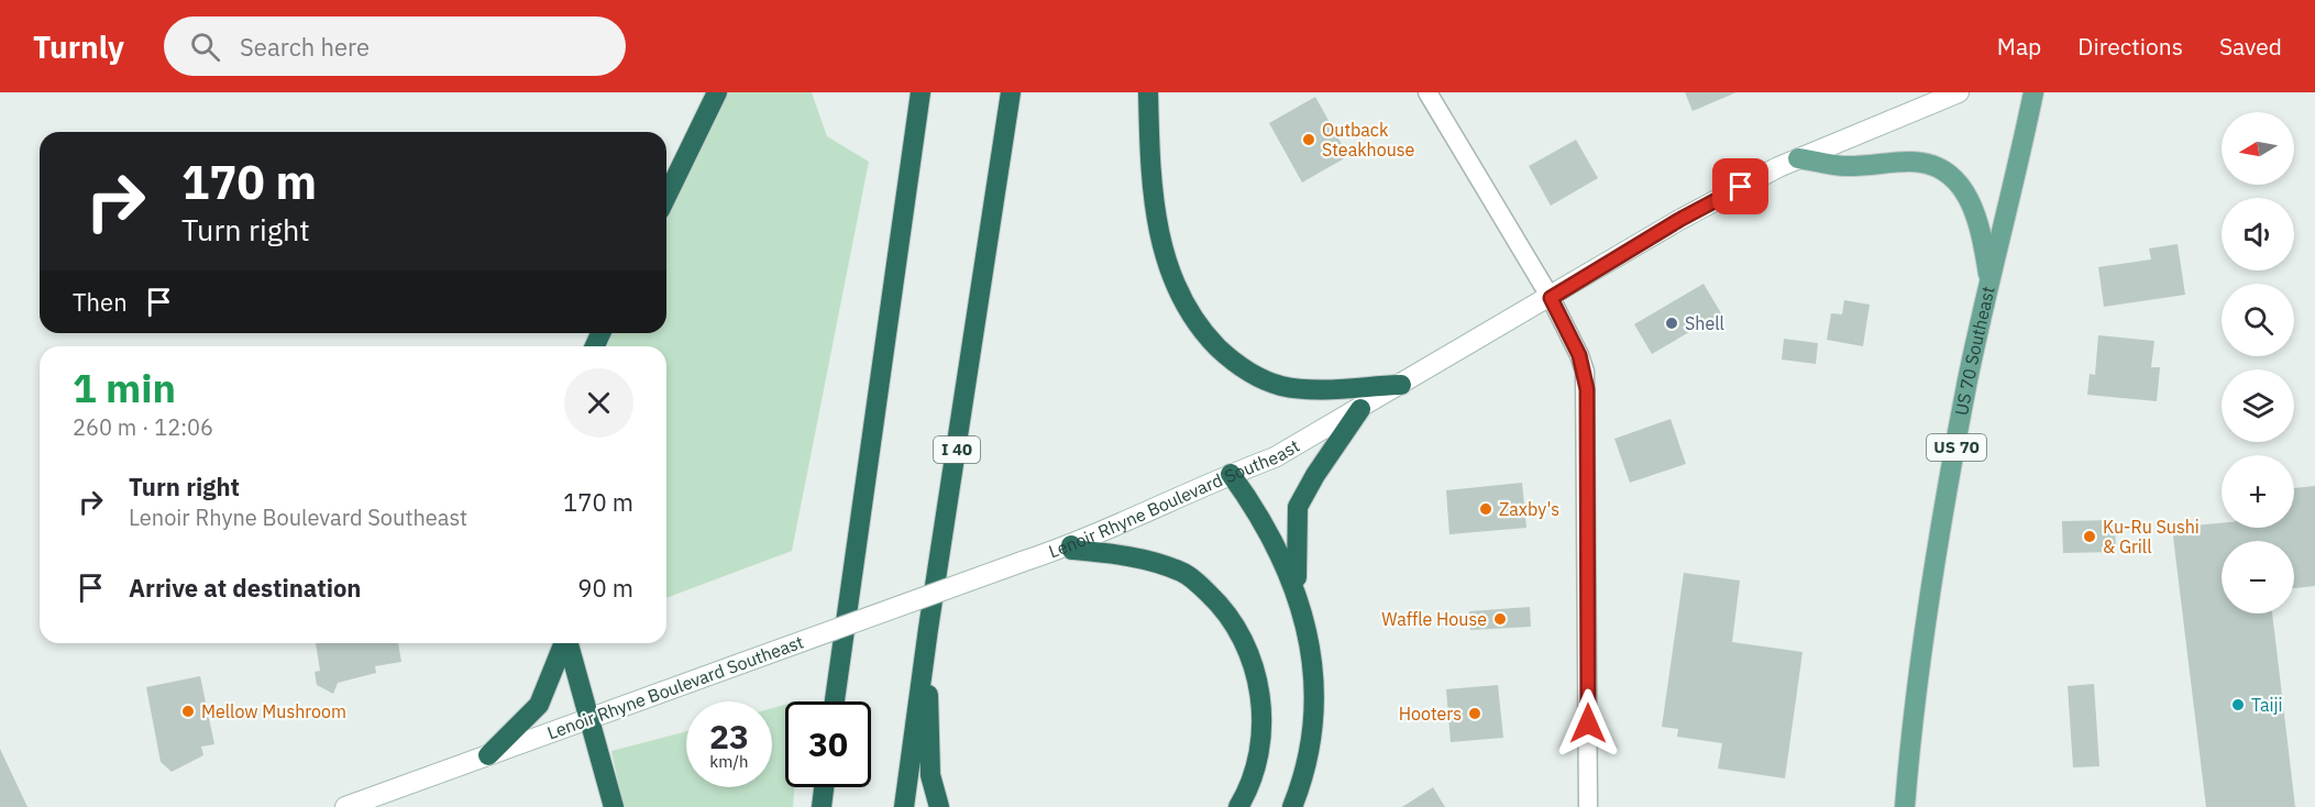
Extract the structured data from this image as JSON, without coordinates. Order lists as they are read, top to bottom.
{
  "streets": {
    "highway": ["I 40"],
    "main road": ["US 70 Southeast", "US 70", "Lenoir Rhyne Boulevard Southeast"]
  },
  "places": [
    "Outback Steakhouse",
    "Shell",
    "Zaxby's",
    "Ku-Ru Sushi & Grill",
    "Waffle House",
    "Taiji",
    "Mellow Mushroom",
    "Hooters"
  ],
  "north": "left",
  "page": {
    "header": "Turnly",
    "search": "Search here",
    "nav": ["Map", "Directions", "Saved"],
    "map_buttons": ["+", "−"],
    "turn": ["170 m", "Turn right"],
    "then": "Then",
    "heading": ["1 min", "260 m · 12:06"],
    "list": [
      {
        "name": "Turn right",
        "note": "Lenoir Rhyne Boulevard Southeast",
        "value": "170 m"
      },
      {
        "name": "Arrive at destination",
        "value": "90 m"
      }
    ],
    "speed": "23 km/h",
    "limit": "30"
  }
}
